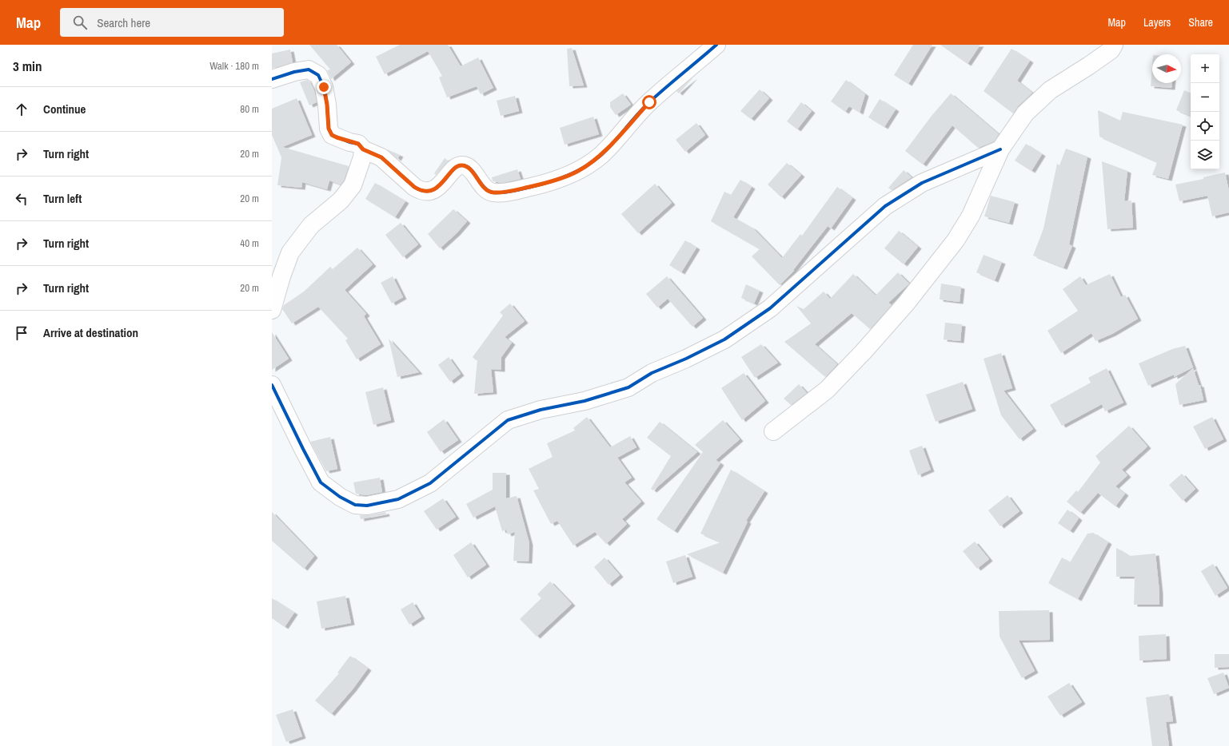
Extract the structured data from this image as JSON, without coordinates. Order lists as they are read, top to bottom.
{
  "north": "right",
  "page": {
    "header": "Map",
    "search": "Search here",
    "nav": ["Map", "Layers", "Share"],
    "heading": ["3 min", "Walk · 180 m"],
    "map_buttons": ["+", "−"],
    "list": [
      ["Continue", "80 m"],
      ["Turn right", "20 m"],
      ["Turn left", "20 m"],
      ["Turn right", "40 m"],
      ["Turn right", "20 m"],
      "Arrive at destination"
    ]
  }
}
